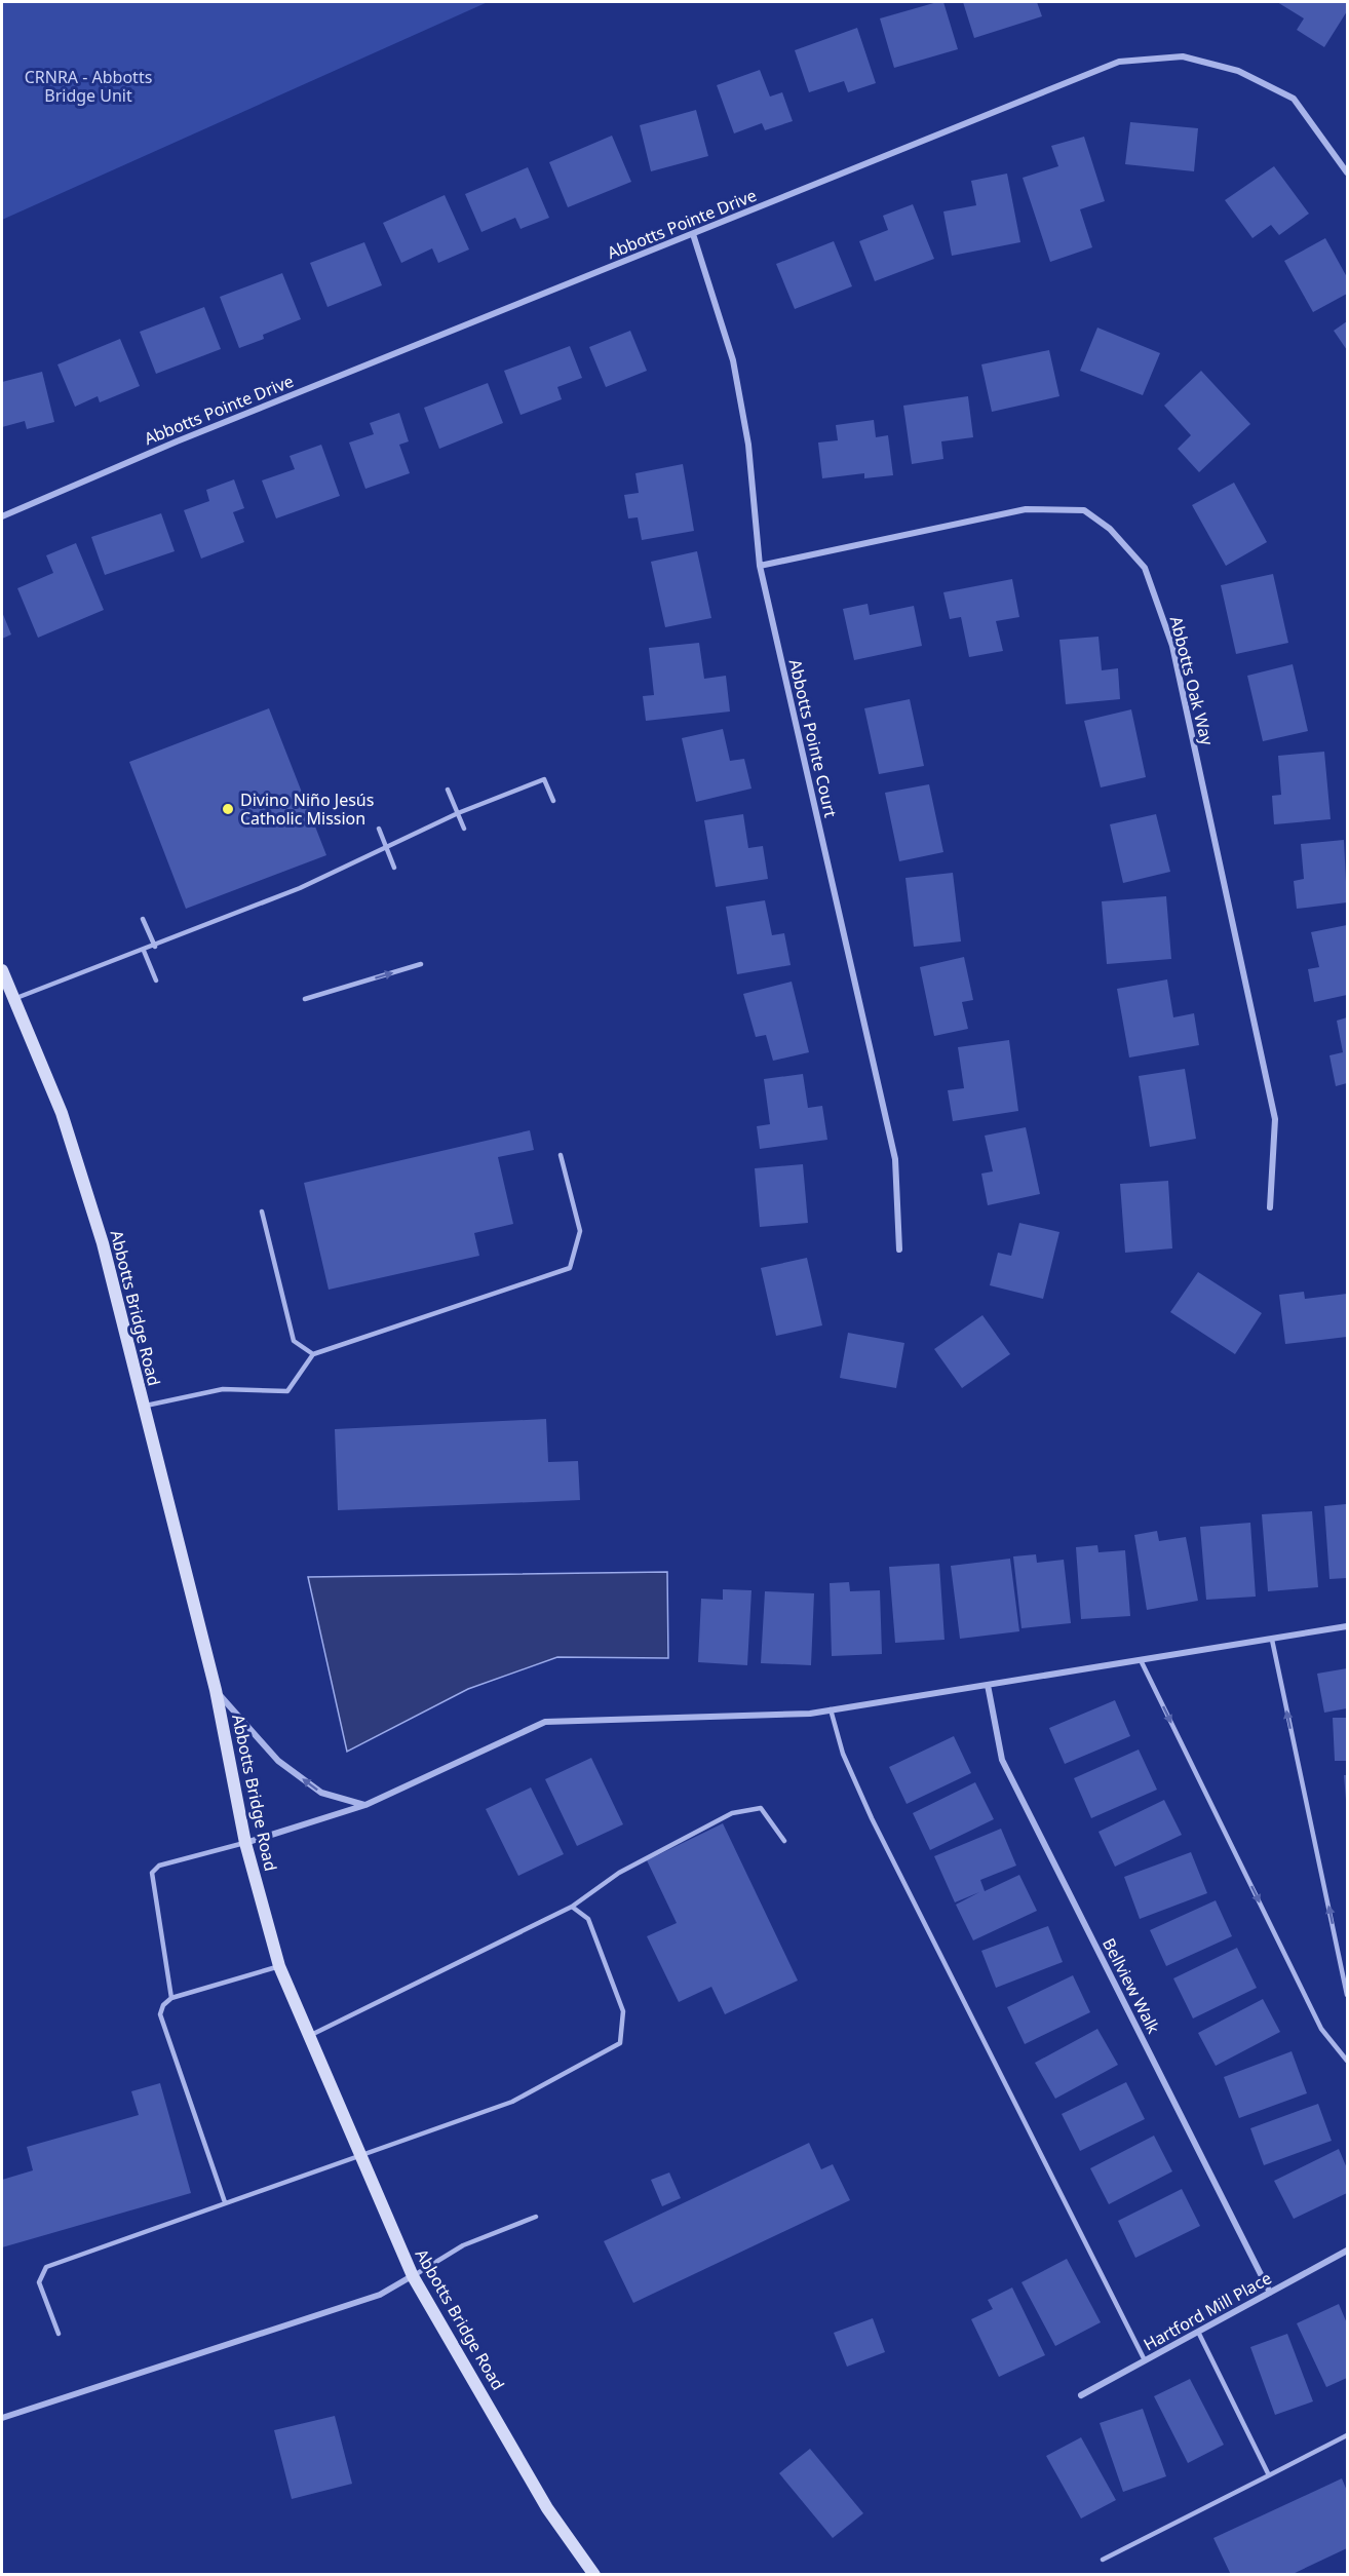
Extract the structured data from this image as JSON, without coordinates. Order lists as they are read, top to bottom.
{
  "streets": {
    "main road": ["Abbotts Bridge Road"],
    "street": [
      "Abbotts Pointe Drive",
      "Abbotts Oak Way",
      "Abbotts Pointe Court",
      "Bellview Walk",
      "Hartford Mill Place"
    ]
  },
  "crossings": [
    ["Abbotts Pointe Drive", "Abbotts Pointe Court"],
    ["Abbotts Oak Way", "Abbotts Pointe Court"],
    ["Bellview Walk", "Hartford Mill Place"]
  ],
  "parks": ["CRNRA - Abbotts Bridge Unit"],
  "places": ["Divino Niño Jesús Catholic Mission"]
}
